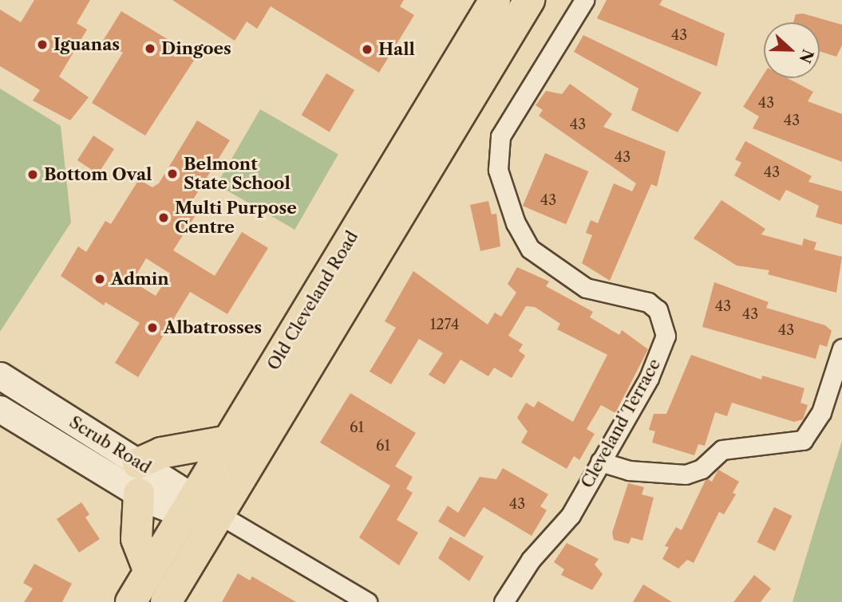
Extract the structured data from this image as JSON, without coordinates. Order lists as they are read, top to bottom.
{
  "streets": {
    "highway": ["Old Cleveland Road"],
    "main road": ["Scrub Road"],
    "street": ["Cleveland Terrace"]
  },
  "crossings": [
    ["Old Cleveland Road", "Scrub Road"]
  ],
  "places": [
    "Iguanas",
    "Dingoes",
    "Hall",
    "Belmont State School",
    "Bottom Oval",
    "Multi Purpose Centre",
    "Admin",
    "Albatrosses"
  ],
  "house_numbers": [
    "43",
    "43",
    "43",
    "43",
    "43",
    "43",
    "43",
    "43",
    "43",
    "1274",
    "43",
    "61",
    "61",
    "43"
  ],
  "north": "right"
}
